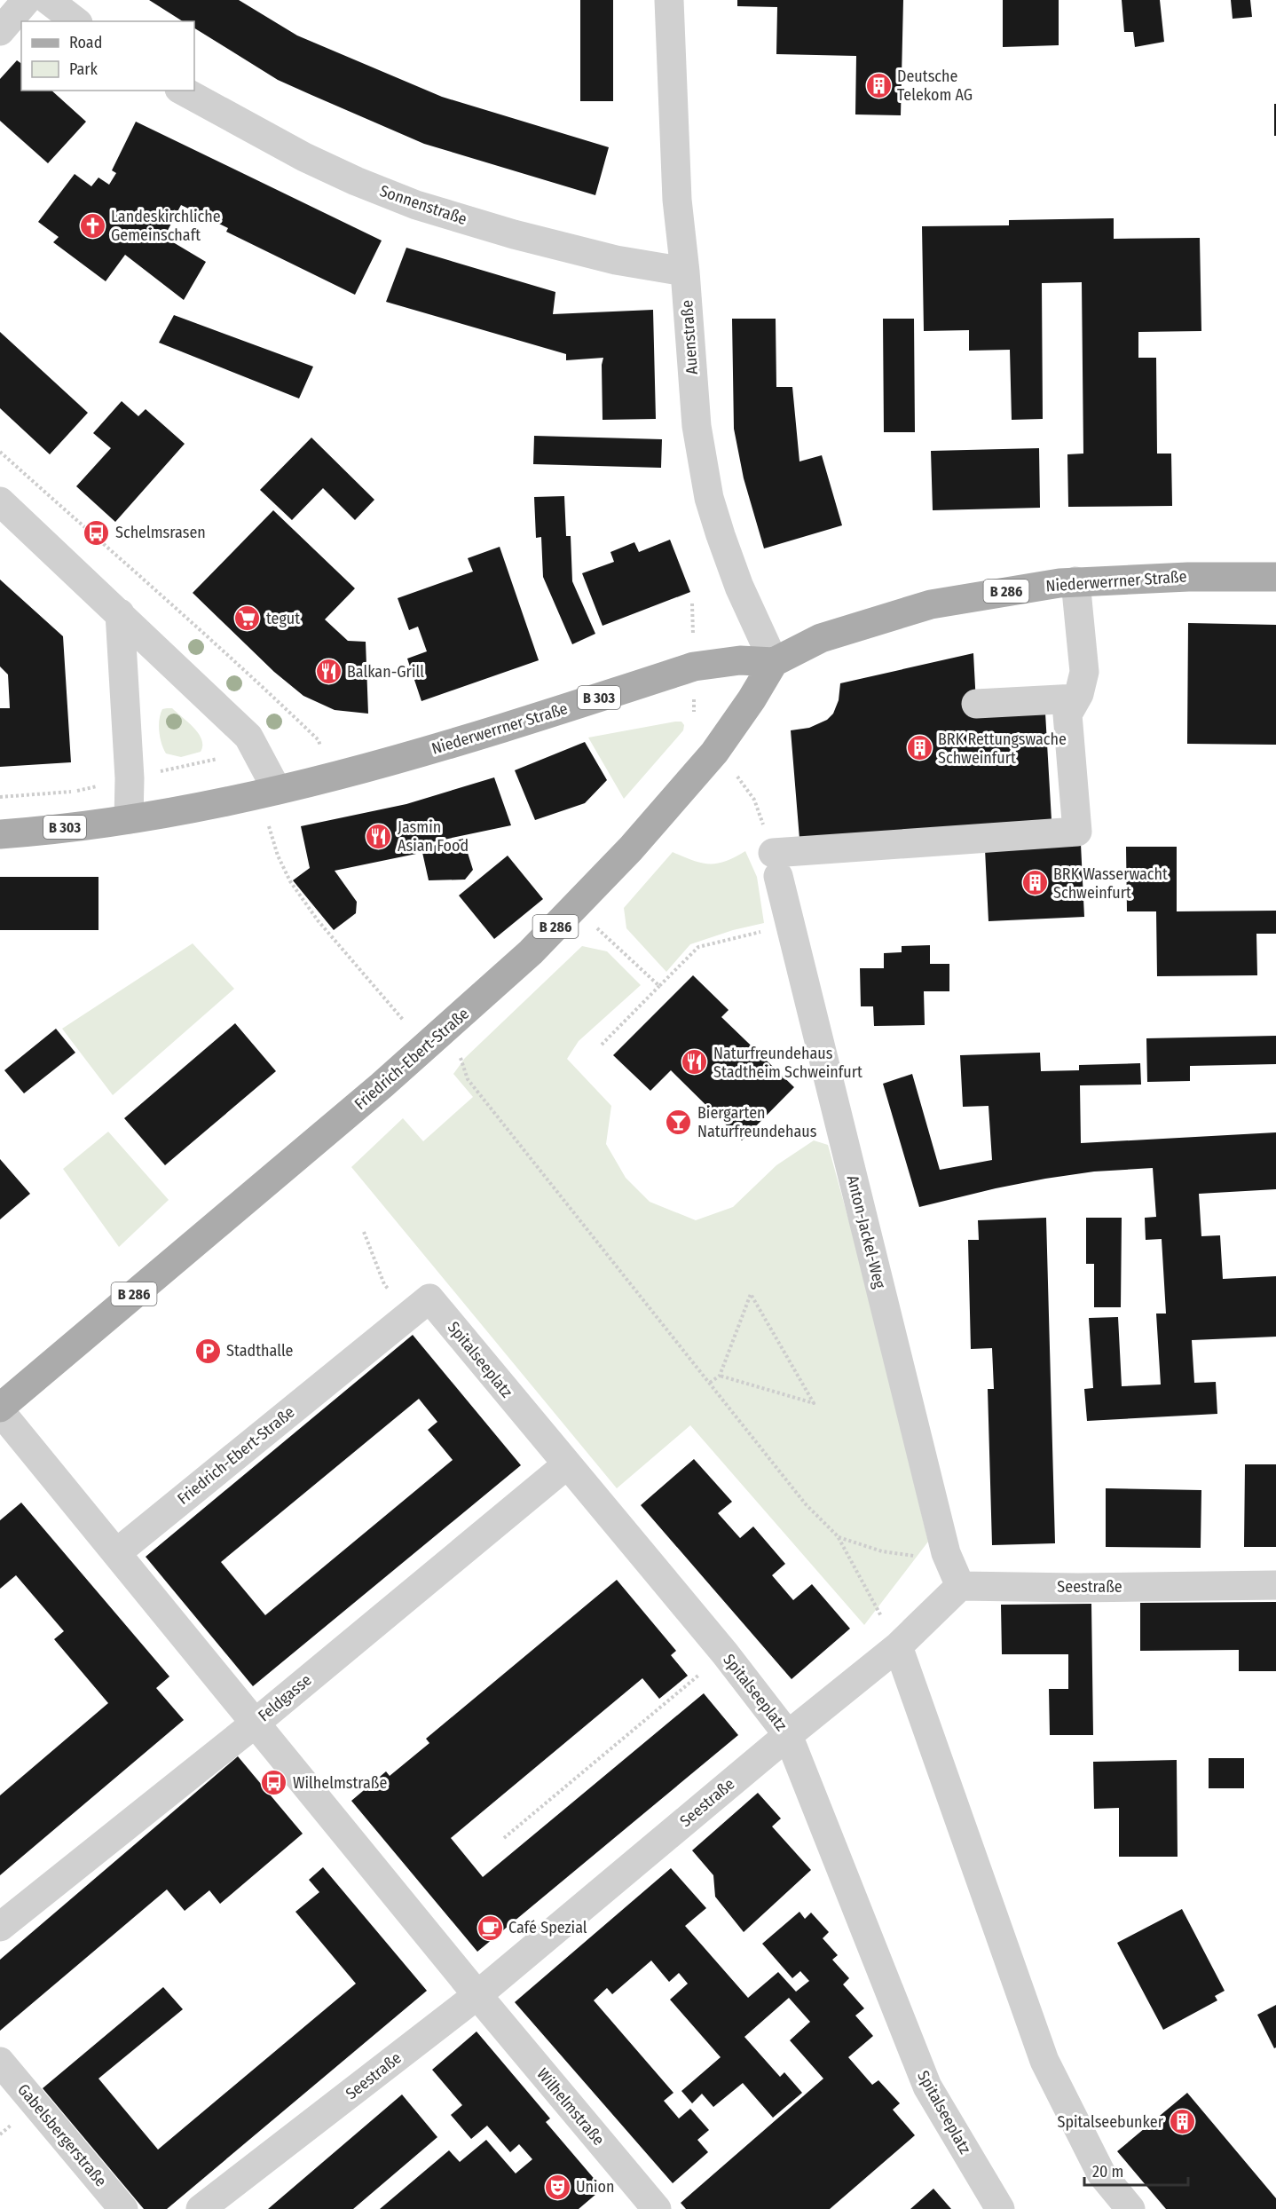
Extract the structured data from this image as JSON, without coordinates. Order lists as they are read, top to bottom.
{
  "streets": {
    "main road": [
      "Niederwerrner Straße",
      "B 286",
      "B 303",
      "Friedrich-Ebert-Straße"
    ],
    "street": [
      "Sonnenstraße",
      "Auenstraße",
      "Anton-Jackel-Weg",
      "Spitalseeplatz",
      "Seestraße",
      "Feldgasse",
      "Wilhelmstraße",
      "Gabelsbergerstraße"
    ]
  },
  "crossings": [
    ["Sonnenstraße", "Auenstraße"],
    ["Auenstraße", "Niederwerrner Straße"],
    ["Auenstraße", "Friedrich-Ebert-Straße"],
    ["Niederwerrner Straße", "Friedrich-Ebert-Straße"],
    ["Friedrich-Ebert-Straße", "Spitalseeplatz"],
    ["Friedrich-Ebert-Straße", "Wilhelmstraße"],
    ["Anton-Jackel-Weg", "Seestraße"],
    ["Spitalseeplatz", "Seestraße"],
    ["Spitalseeplatz", "Feldgasse"],
    ["Seestraße", "Wilhelmstraße"],
    ["Feldgasse", "Wilhelmstraße"]
  ],
  "places": {
    "building": [
      "Deutsche Telekom AG",
      "BRK Rettungswache Schweinfurt",
      "BRK Wasserwacht Schweinfurt",
      "Spitalseebunker"
    ],
    "church": ["Landeskirchliche Gemeinschaft"],
    "bus stop": ["Schelmsrasen", "Wilhelmstraße"],
    "supermarket": ["tegut"],
    "restaurant": ["Balkan-Grill", "Jasmin Asian Food", "Naturfreundehaus Stadtheim Schweinfurt"],
    "bar": ["Biergarten Naturfreundehaus"],
    "parking": ["Stadthalle"],
    "cafe": ["Café Spezial"],
    "theatre": ["Union"]
  },
  "legend": ["Road", "Park"],
  "scale_bar": "20 m"
}
